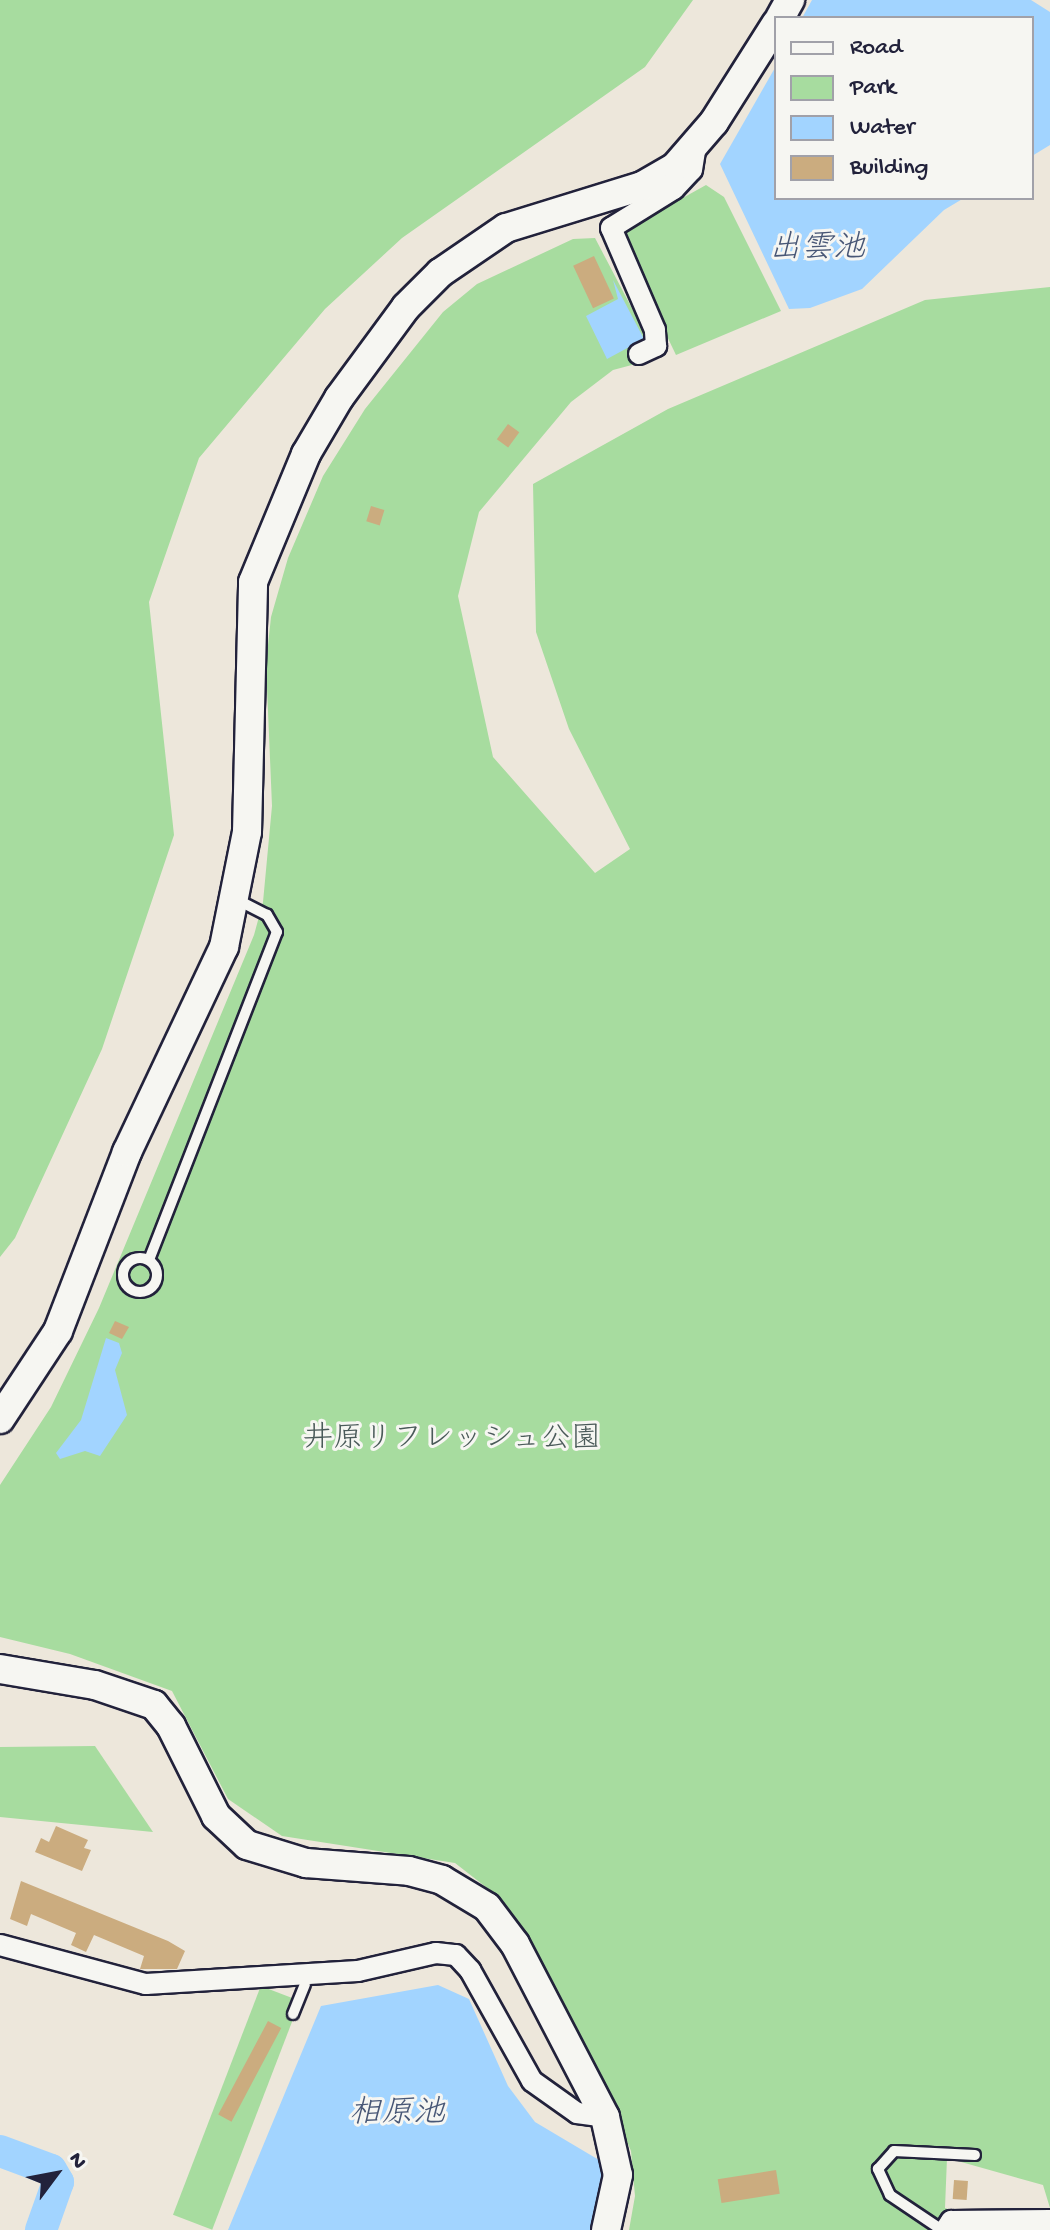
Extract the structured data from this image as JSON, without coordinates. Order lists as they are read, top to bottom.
{
  "water": ["出雲池", "相原池"],
  "parks": ["井原リフレッシュ公園"],
  "legend": [
    "Road",
    "Park",
    "Water",
    "Building"
  ],
  "north": "top right"
}
